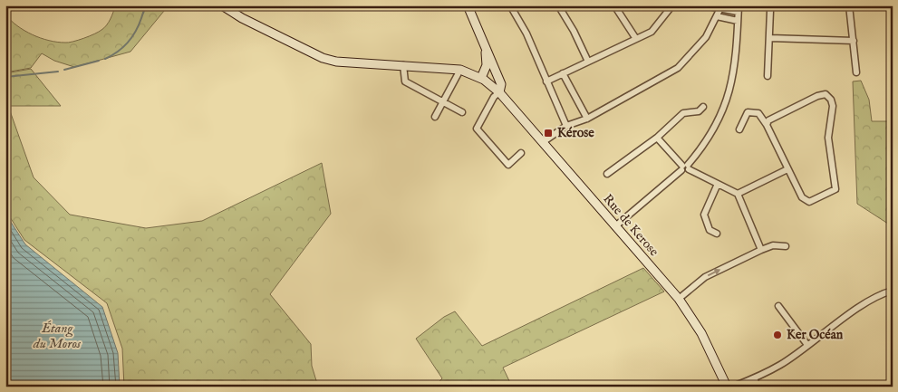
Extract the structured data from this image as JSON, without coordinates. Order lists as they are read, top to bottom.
{
  "streets": {
    "main road": ["Rue de Kerose"]
  },
  "water": ["Étang du Moros"],
  "places": {
    "transit": ["Kérose"],
    "other": ["Ker Océan"]
  }
}
